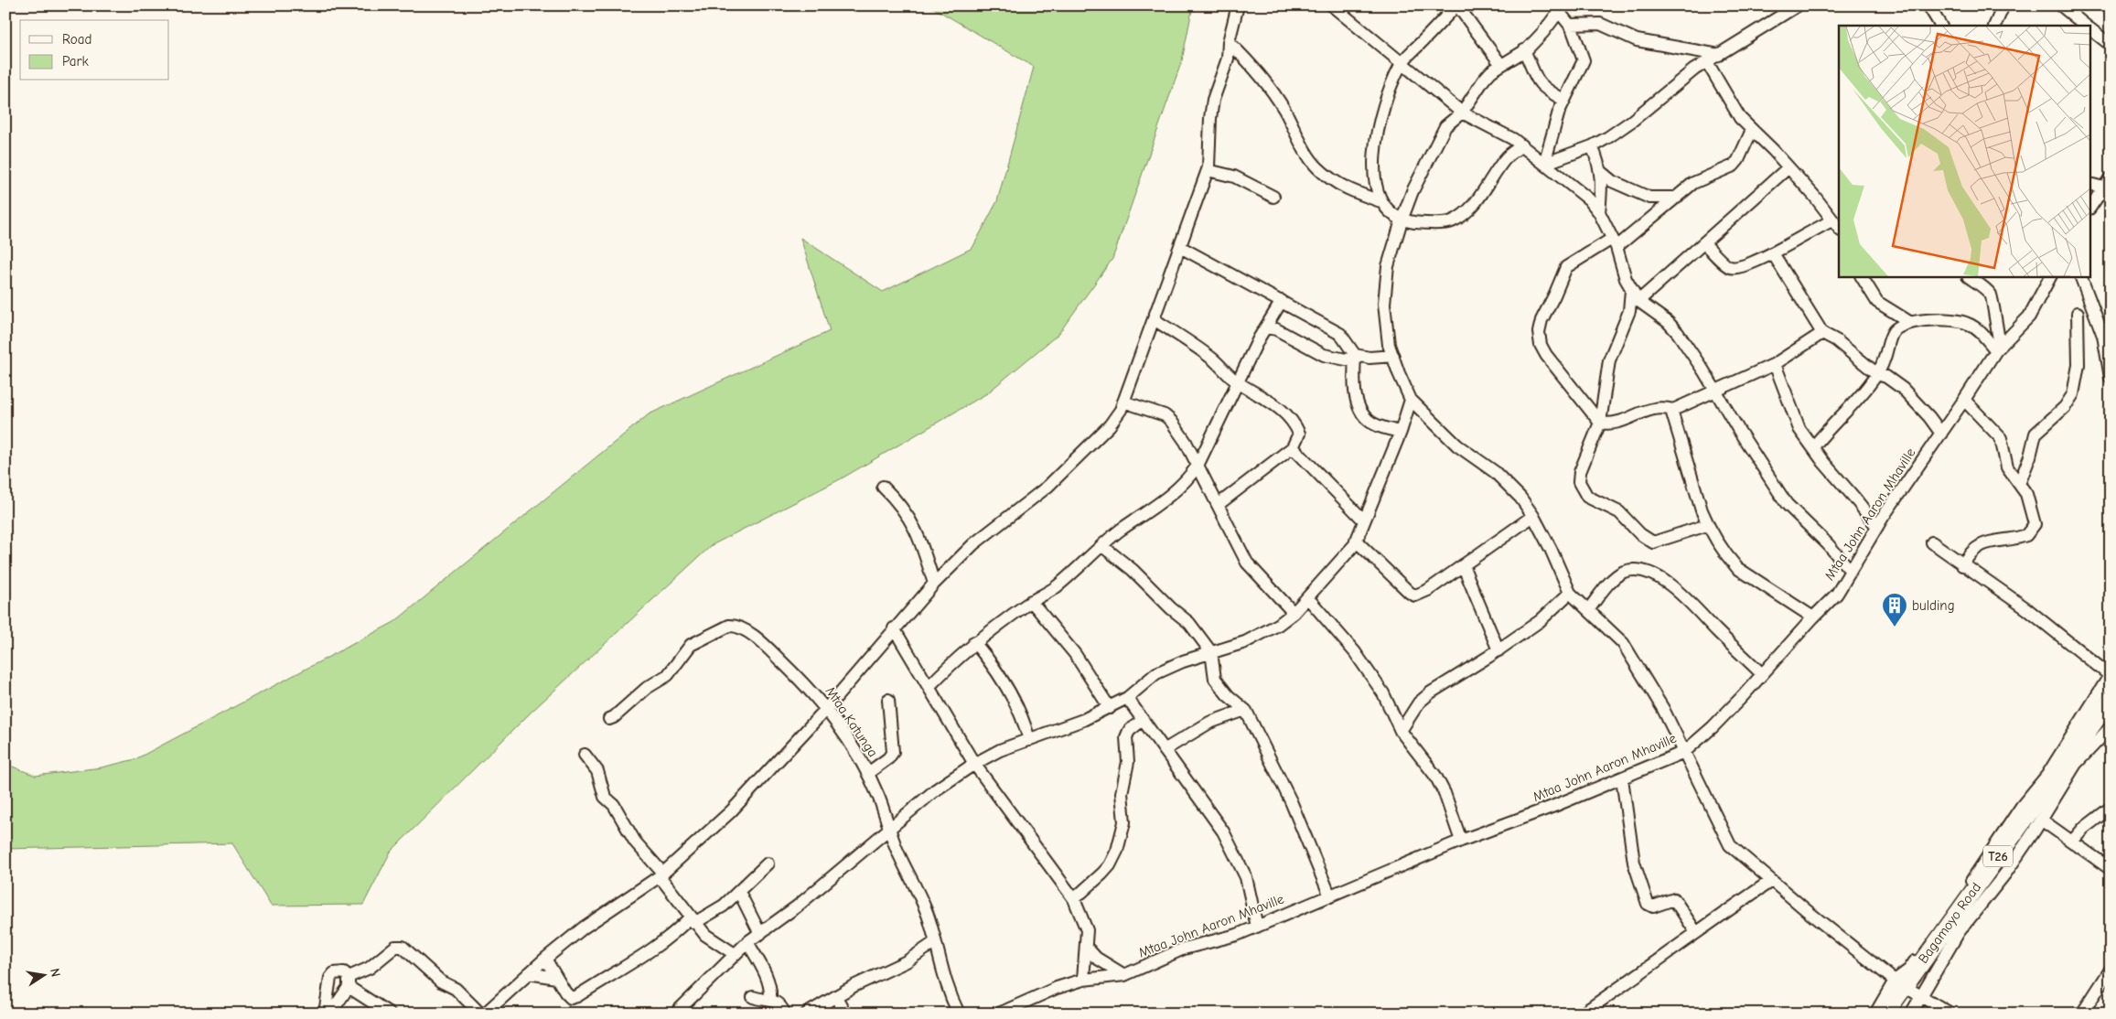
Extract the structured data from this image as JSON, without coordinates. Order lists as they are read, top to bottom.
{
  "streets": {
    "highway": ["T26", "Bagamoyo Road"],
    "street": ["Mtaa John Aaron Mhaville", "Mtaa Katunga"]
  },
  "places": {
    "building": ["bulding"]
  },
  "legend": ["Road", "Park"],
  "north": "right"
}
